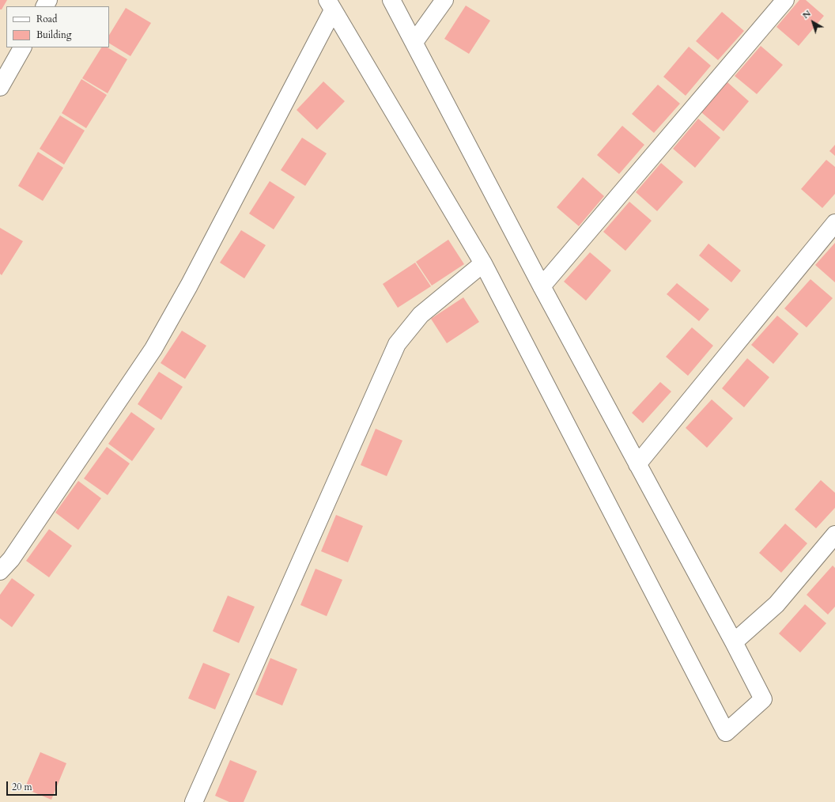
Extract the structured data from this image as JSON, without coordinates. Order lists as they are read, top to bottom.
{
  "legend": ["Road", "Building"],
  "scale_bar": "20 m",
  "north": "top left"
}
